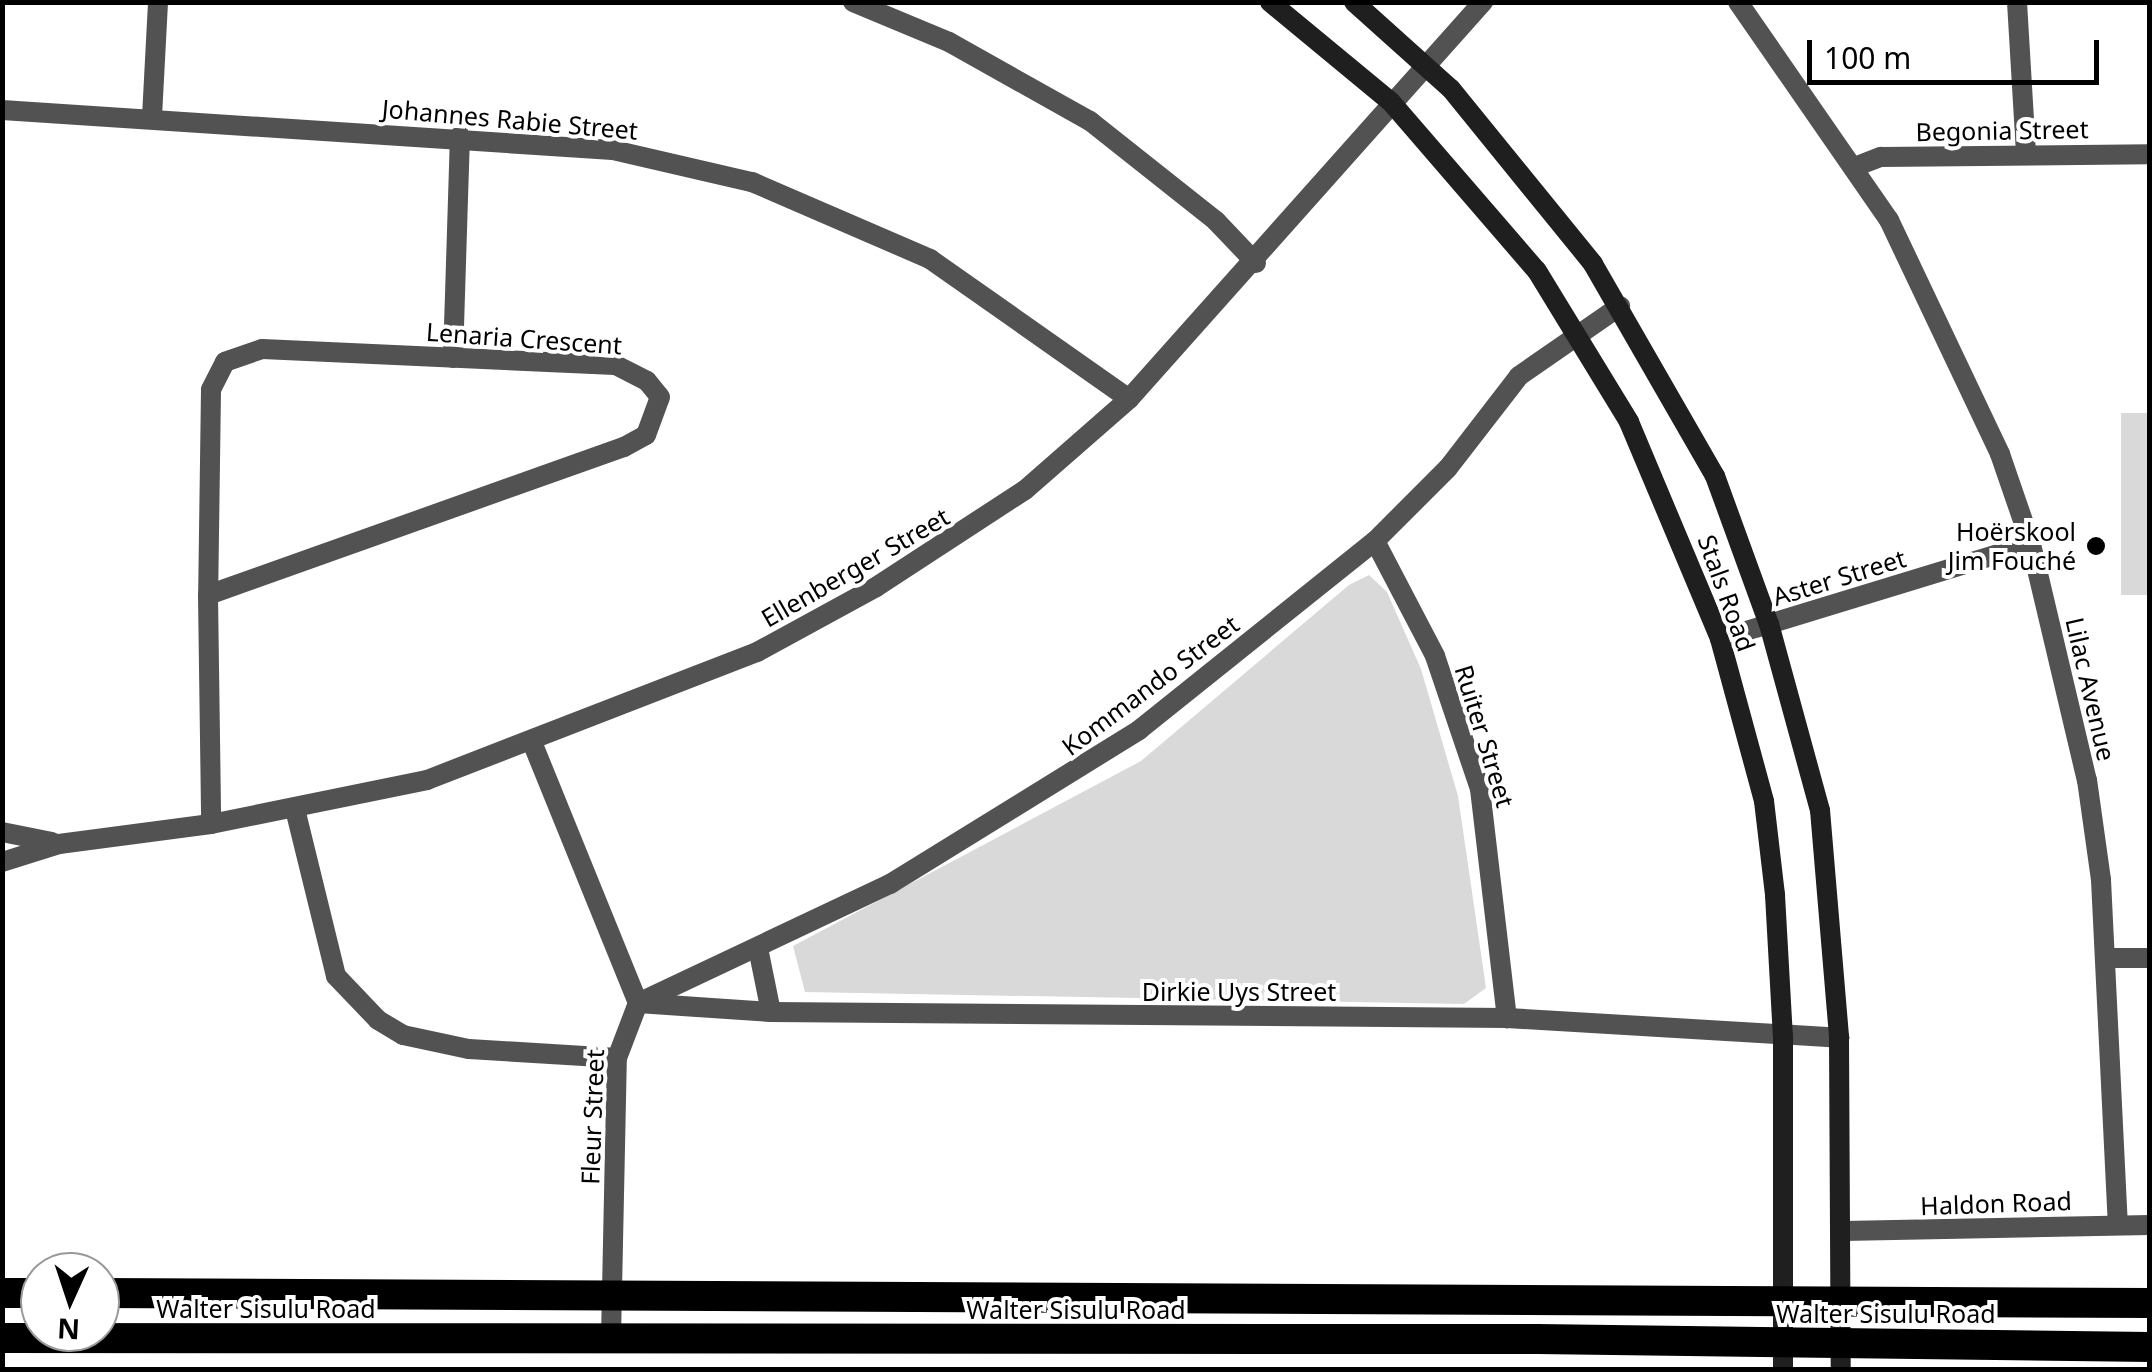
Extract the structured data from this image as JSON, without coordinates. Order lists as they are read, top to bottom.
{
  "streets": {
    "highway": ["Walter Sisulu Road"],
    "street": [
      "Johannes Rabie Street",
      "Begonia Street",
      "Lenaria Crescent",
      "Ellenberger Street",
      "Aster Street",
      "Stals Road",
      "Kommando Street",
      "Lilac Avenue",
      "Ruiter Street",
      "Dirkie Uys Street",
      "Fleur Street",
      "Haldon Road"
    ]
  },
  "crossings": [
    ["Johannes Rabie Street", "Ellenberger Street"],
    ["Begonia Street", "Lilac Avenue"],
    ["Lenaria Crescent", "Ellenberger Street"],
    ["Ellenberger Street", "Stals Road"],
    ["Aster Street", "Stals Road"],
    ["Aster Street", "Lilac Avenue"],
    ["Stals Road", "Kommando Street"],
    ["Stals Road", "Dirkie Uys Street"],
    ["Stals Road", "Haldon Road"],
    ["Stals Road", "Walter Sisulu Road"],
    ["Kommando Street", "Ruiter Street"],
    ["Kommando Street", "Dirkie Uys Street"],
    ["Kommando Street", "Fleur Street"],
    ["Lilac Avenue", "Haldon Road"],
    ["Ruiter Street", "Dirkie Uys Street"],
    ["Dirkie Uys Street", "Fleur Street"],
    ["Fleur Street", "Walter Sisulu Road"]
  ],
  "places": ["Hoërskool Jim Fouché"],
  "scale_bar": "100 m",
  "north": "bottom"
}
